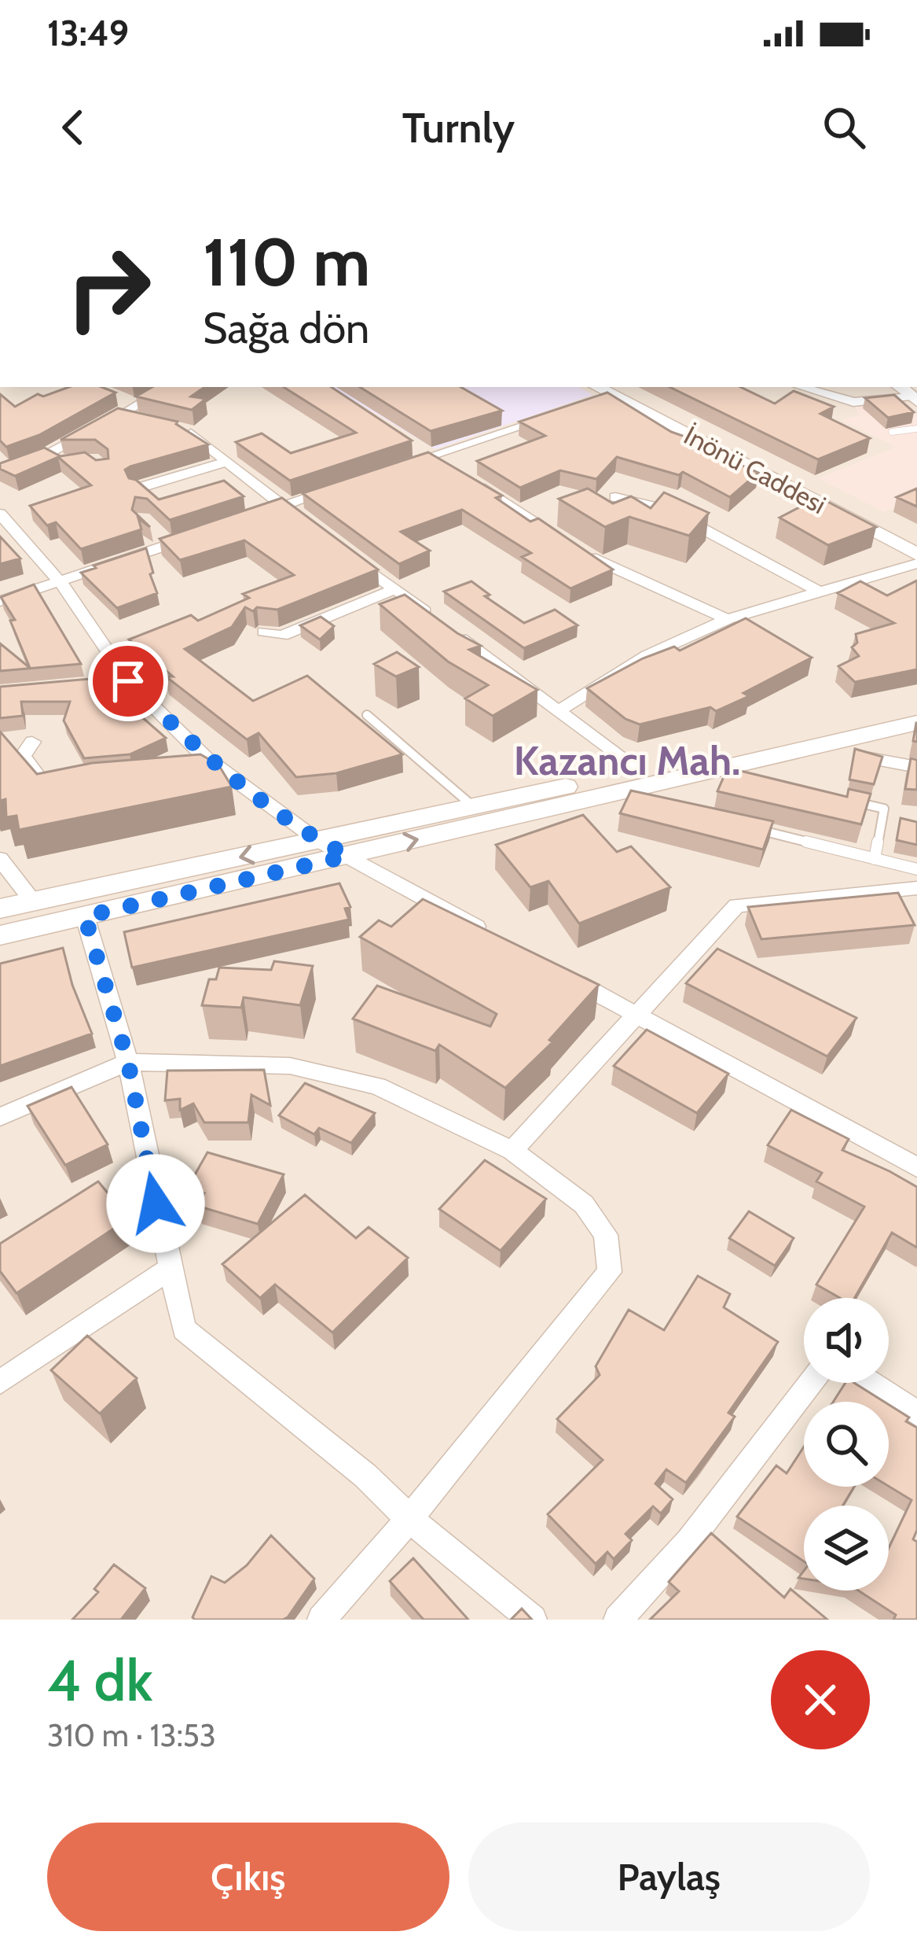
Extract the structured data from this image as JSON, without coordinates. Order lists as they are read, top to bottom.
{
  "streets": {
    "main road": ["İnönü Caddesi"]
  },
  "districts": ["Kazancı Mah."],
  "page": {
    "status": "13:49",
    "header": "Turnly",
    "turn": ["110 m", "Sağa dön"],
    "heading": ["4 dk", "310 m · 13:53"],
    "buttons": ["Çıkış", "Paylaş"]
  }
}
